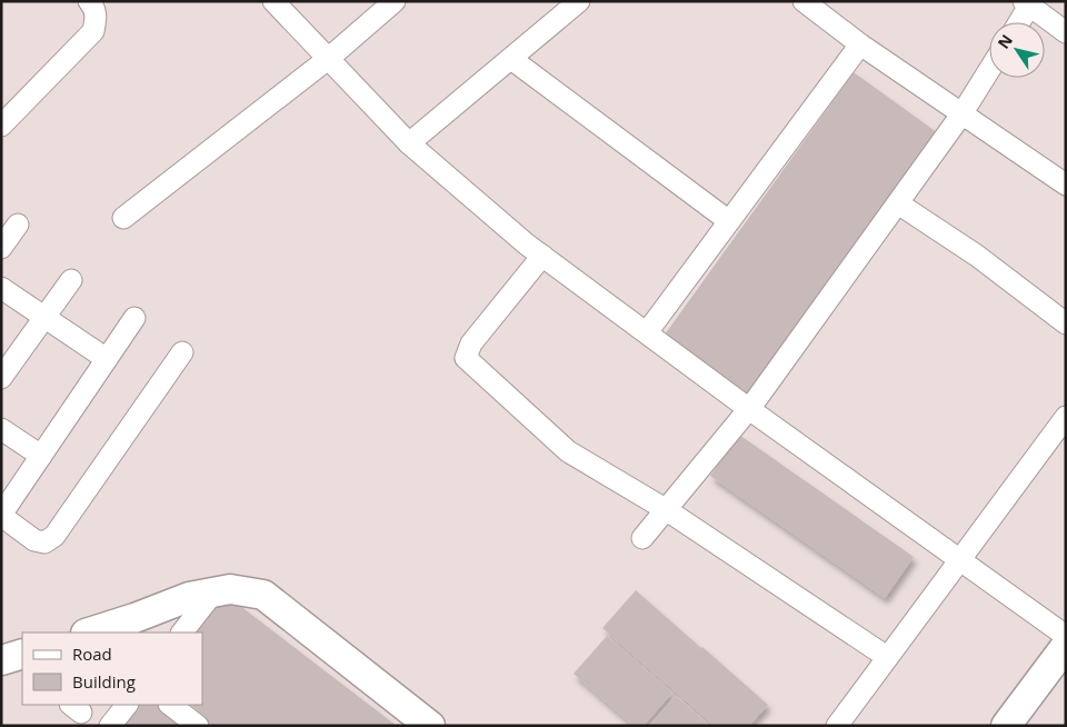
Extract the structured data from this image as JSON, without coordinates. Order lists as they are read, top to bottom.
{
  "legend": ["Road", "Building"],
  "north": "top left"
}
